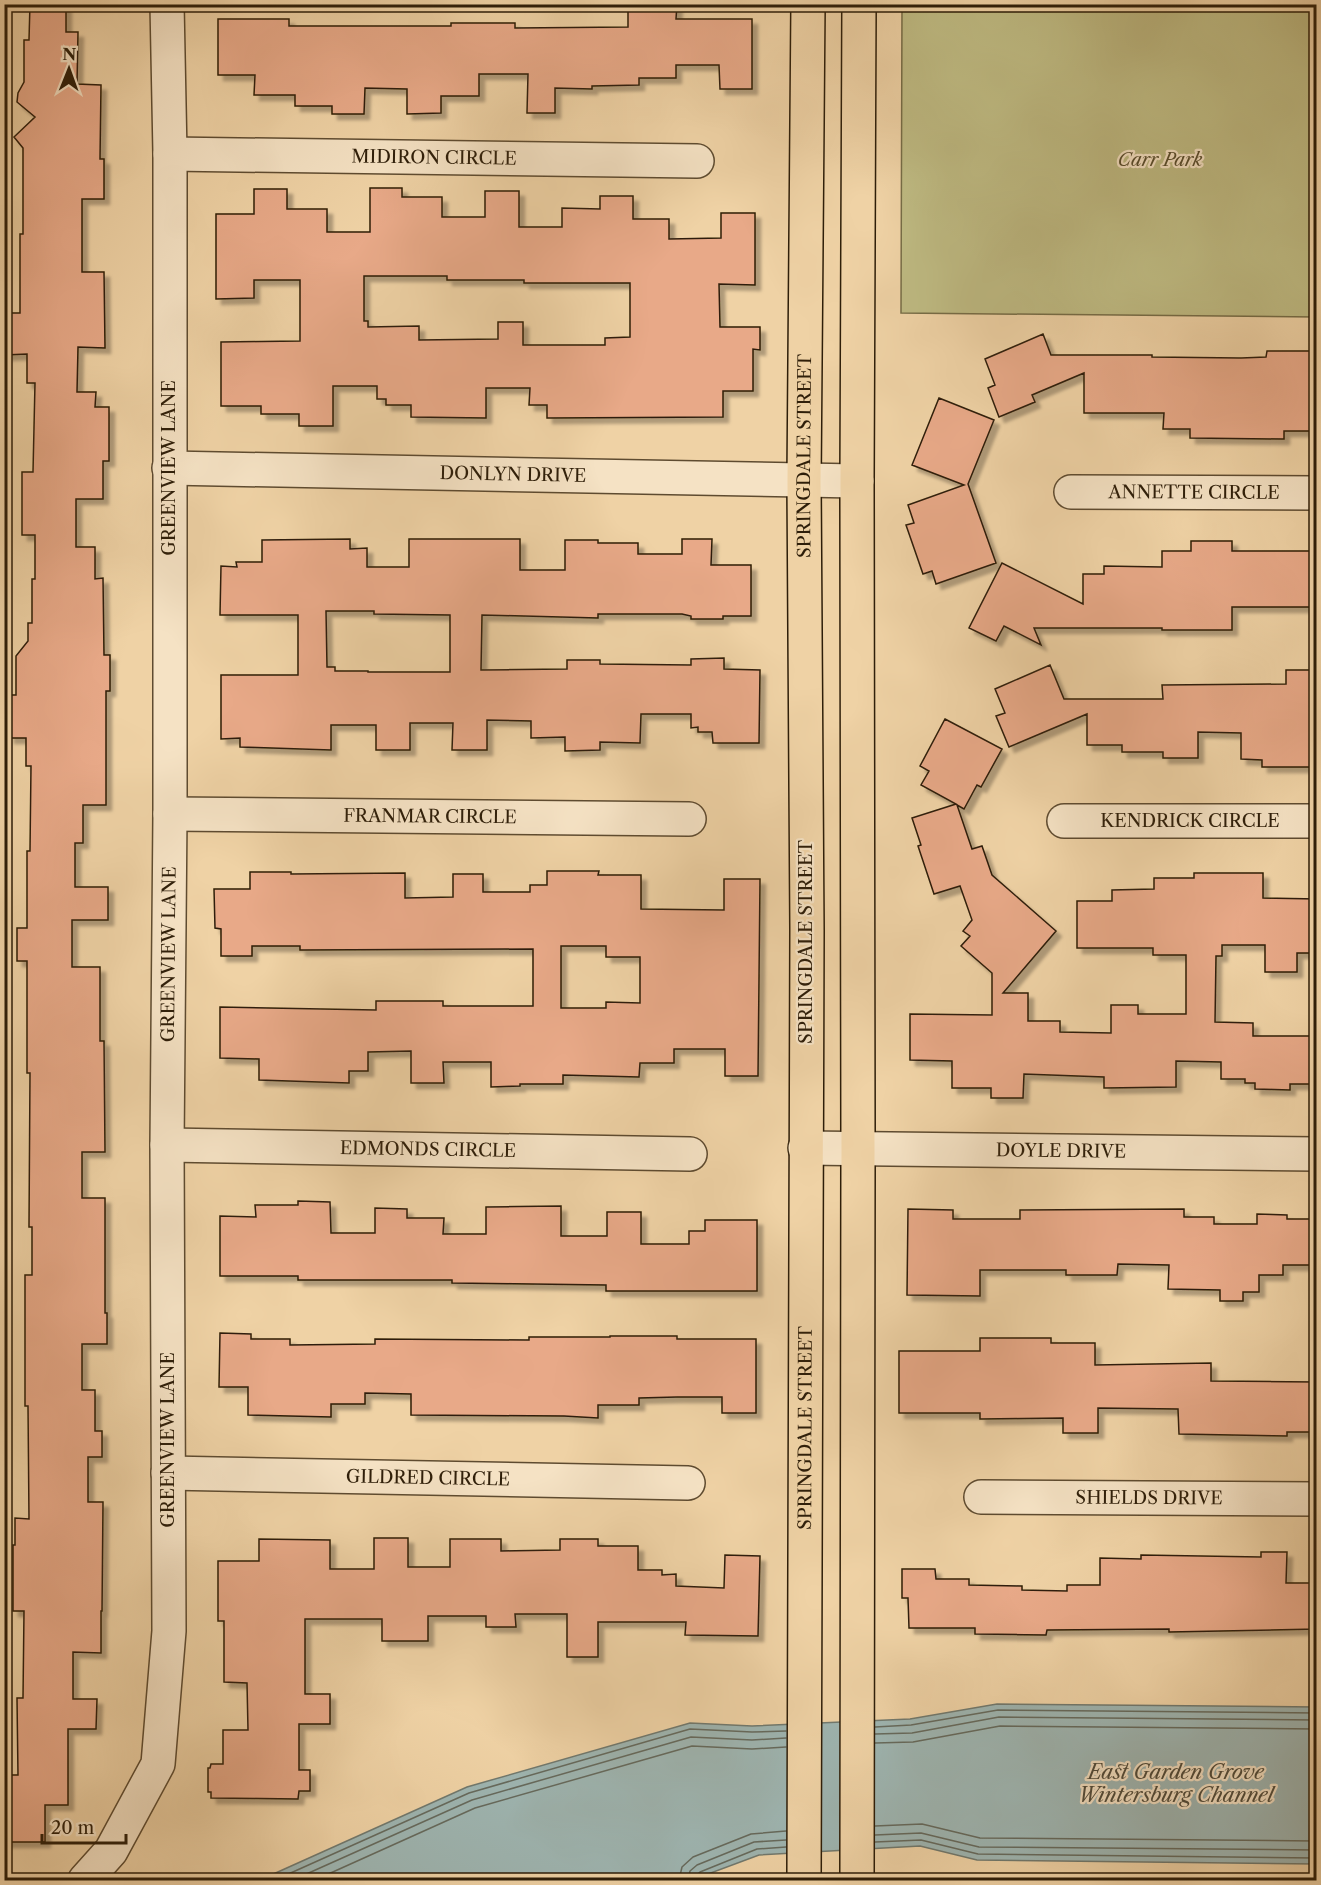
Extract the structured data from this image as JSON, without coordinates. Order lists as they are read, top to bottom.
{
  "streets": {
    "main road": ["SPRINGDALE STREET"],
    "street": [
      "MIDIRON CIRCLE",
      "GREENVIEW LANE",
      "DONLYN DRIVE",
      "ANNETTE CIRCLE",
      "FRANMAR CIRCLE",
      "KENDRICK CIRCLE",
      "EDMONDS CIRCLE",
      "DOYLE DRIVE",
      "GILDRED CIRCLE",
      "SHIELDS DRIVE"
    ]
  },
  "crossings": [
    ["MIDIRON CIRCLE", "GREENVIEW LANE"],
    ["SPRINGDALE STREET", "DONLYN DRIVE"],
    ["SPRINGDALE STREET", "DOYLE DRIVE"],
    ["GREENVIEW LANE", "DONLYN DRIVE"],
    ["GREENVIEW LANE", "FRANMAR CIRCLE"],
    ["GREENVIEW LANE", "EDMONDS CIRCLE"],
    ["GREENVIEW LANE", "GILDRED CIRCLE"]
  ],
  "water": ["East Garden Grove Wintersburg Channel"],
  "parks": ["Carr Park"],
  "scale_bar": "20 m",
  "north": "top"
}
